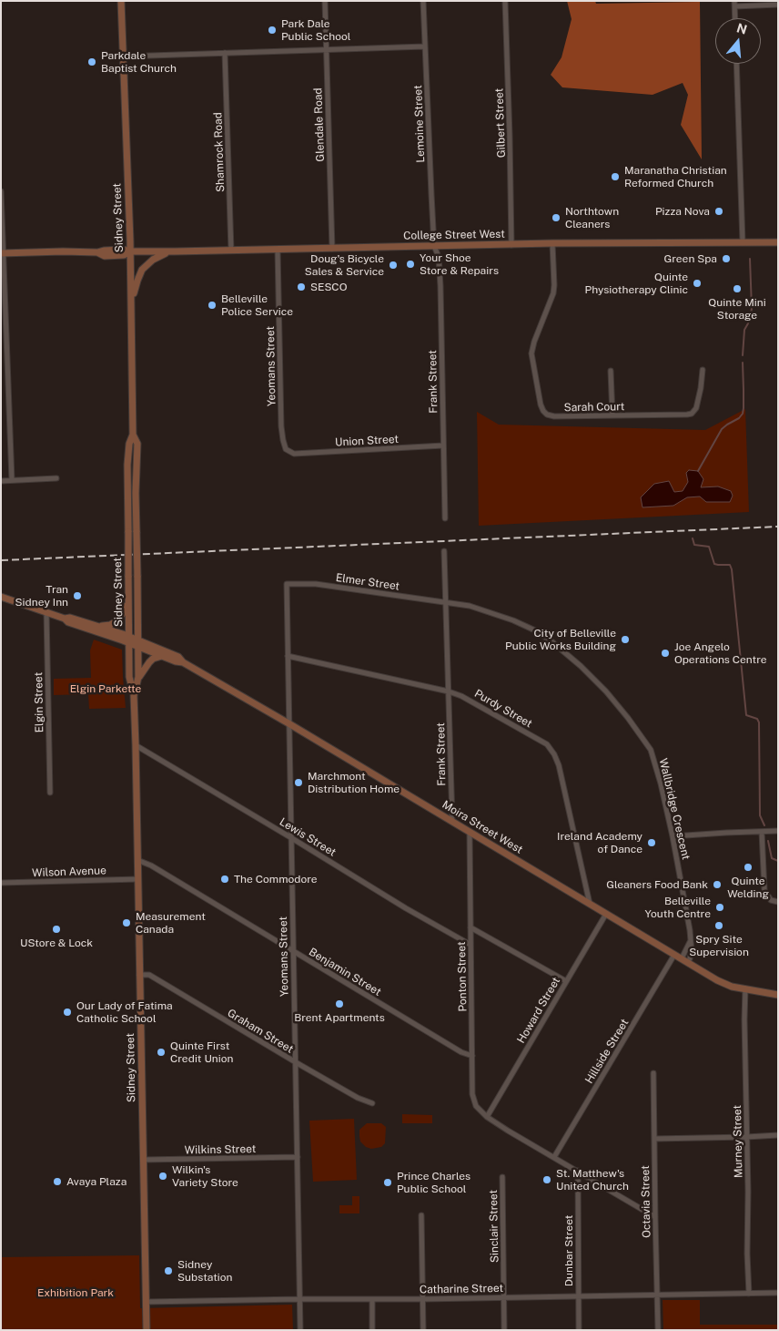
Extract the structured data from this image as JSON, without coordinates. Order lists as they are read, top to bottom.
{
  "streets": {
    "main road": ["Sidney Street", "College Street West", "Moira Street West"],
    "street": [
      "Gilbert Street",
      "Lemoine Street",
      "Glendale Road",
      "Shamrock Road",
      "Yeomans Street",
      "Frank Street",
      "Sarah Court",
      "Union Street",
      "Elmer Street",
      "Elgin Street",
      "Purdy Street",
      "Wallbridge Crescent",
      "Lewis Street",
      "Wilson Avenue",
      "Benjamin Street",
      "Ponton Street",
      "Howard Street",
      "Graham Street",
      "Hillside Street",
      "Murney Street",
      "Wilkins Street",
      "Octavia Street",
      "Sinclair Street",
      "Dunbar Street",
      "Catharine Street"
    ]
  },
  "crossings": [
    ["Gilbert Street", "College Street West"],
    ["Lemoine Street", "College Street West"],
    ["Lemoine Street", "Frank Street"],
    ["Glendale Road", "College Street West"],
    ["Shamrock Road", "College Street West"],
    ["Sidney Street", "College Street West"],
    ["Sidney Street", "Moira Street West"],
    ["Sidney Street", "Lewis Street"],
    ["Sidney Street", "Wilson Avenue"],
    ["Sidney Street", "Benjamin Street"],
    ["Sidney Street", "Graham Street"],
    ["Sidney Street", "Wilkins Street"],
    ["Sidney Street", "Catharine Street"],
    ["College Street West", "Yeomans Street"],
    ["College Street West", "Frank Street"],
    ["College Street West", "Sarah Court"],
    ["Yeomans Street", "Union Street"],
    ["Yeomans Street", "Elmer Street"],
    ["Yeomans Street", "Purdy Street"],
    ["Yeomans Street", "Moira Street West"],
    ["Yeomans Street", "Lewis Street"],
    ["Yeomans Street", "Benjamin Street"],
    ["Yeomans Street", "Graham Street"],
    ["Yeomans Street", "Wilkins Street"],
    ["Yeomans Street", "Catharine Street"],
    ["Frank Street", "Union Street"],
    ["Frank Street", "Elmer Street"],
    ["Frank Street", "Purdy Street"],
    ["Frank Street", "Wallbridge Crescent"],
    ["Frank Street", "Moira Street West"],
    ["Elmer Street", "Wallbridge Crescent"],
    ["Elgin Street", "Moira Street West"],
    ["Purdy Street", "Moira Street West"],
    ["Wallbridge Crescent", "Moira Street West"],
    ["Moira Street West", "Ponton Street"],
    ["Moira Street West", "Howard Street"],
    ["Moira Street West", "Hillside Street"],
    ["Moira Street West", "Murney Street"],
    ["Lewis Street", "Ponton Street"],
    ["Benjamin Street", "Ponton Street"],
    ["Ponton Street", "Howard Street"],
    ["Murney Street", "Catharine Street"],
    ["Octavia Street", "Catharine Street"],
    ["Sinclair Street", "Catharine Street"],
    ["Dunbar Street", "Catharine Street"]
  ],
  "parks": ["Elgin Parkette", "Exhibition Park"],
  "places": [
    "Park Dale Public School",
    "Parkdale Baptist Church",
    "Maranatha Christian Reformed Church",
    "Pizza Nova",
    "Northtown Cleaners",
    "Green Spa",
    "Your Shoe Store & Repairs",
    "Doug's Bicycle Sales & Service",
    "Quinte Physiotherapy Clinic",
    "SESCO",
    "Quinte Mini Storage",
    "Belleville Police Service",
    "Tran Sidney Inn",
    "City of Belleville Public Works Building",
    "Joe Angelo Operations Centre",
    "Marchmont Distribution Home",
    "Ireland Academy of Dance",
    "Quinte Welding",
    "The Commodore",
    "Gleaners Food Bank",
    "Belleville Youth Centre",
    "Measurement Canada",
    "Spry Site Supervision",
    "UStore & Lock",
    "Brent Apartments",
    "Our Lady of Fatima Catholic School",
    "Quinte First Credit Union",
    "Wilkin's Variety Store",
    "St. Matthew's United Church",
    "Avaya Plaza",
    "Prince Charles Public School",
    "Sidney Substation"
  ],
  "north": "top"
}
